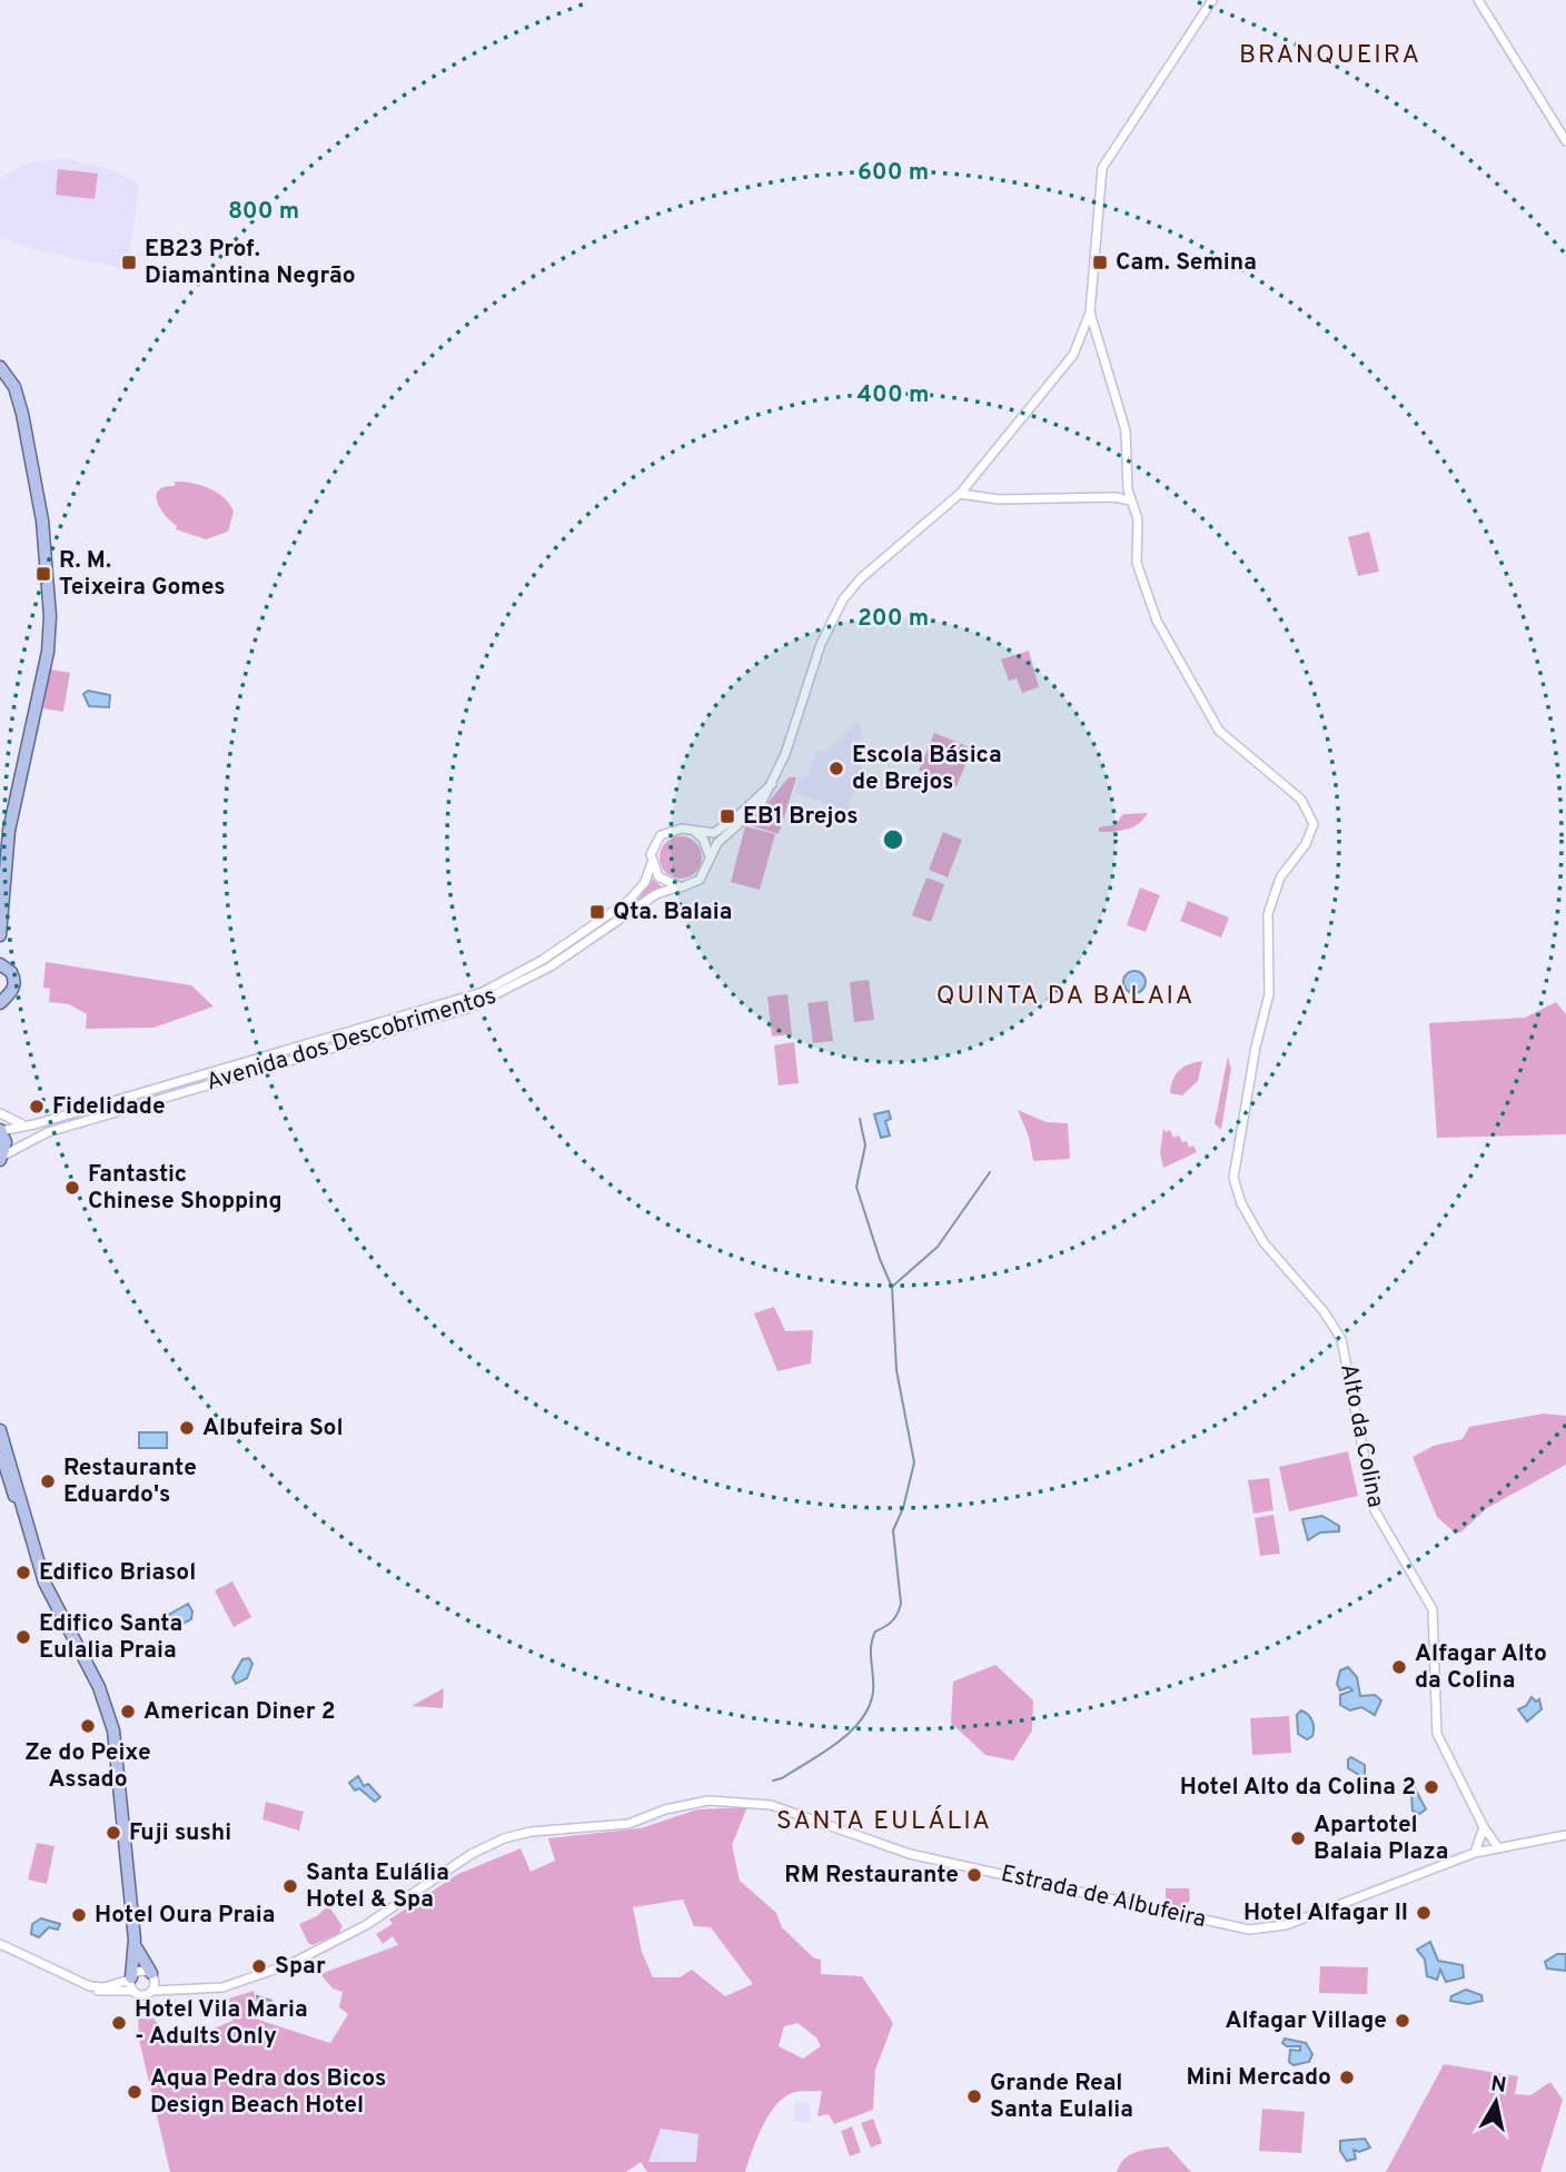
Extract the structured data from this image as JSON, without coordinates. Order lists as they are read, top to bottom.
{
  "streets": {
    "street": ["Avenida dos Descobrimentos", "Alto da Colina", "Estrada de Albufeira"]
  },
  "crossings": [
    ["Alto da Colina", "Estrada de Albufeira"]
  ],
  "districts": ["BRANQUEIRA", "QUINTA DA BALAIA", "SANTA EULÁLIA"],
  "places": {
    "transit": [
      "EB23 Prof. Diamantina Negrão",
      "Cam. Semina",
      "R. M. Teixeira Gomes",
      "EB1 Brejos",
      "Qta. Balaia"
    ],
    "other": [
      "Escola Básica de Brejos",
      "Fidelidade",
      "Fantastic Chinese Shopping",
      "Albufeira Sol",
      "Restaurante Eduardo's",
      "Edifico Briasol",
      "Edifico Santa Eulalia Praia",
      "Alfagar Alto da Colina",
      "American Diner 2",
      "Ze do Peixe Assado",
      "Hotel Alto da Colina 2",
      "Fuji sushi",
      "Apartotel Balaia Plaza",
      "RM Restaurante",
      "Santa Eulália Hotel & Spa",
      "Hotel Alfagar II",
      "Hotel Oura Praia",
      "Spar",
      "Alfagar Village",
      "Hotel Vila Maria - Adults Only",
      "Mini Mercado",
      "Aqua Pedra dos Bicos Design Beach Hotel",
      "Grande Real Santa Eulalia"
    ]
  },
  "north": "top",
  "rings": [
    "600 m",
    "800 m",
    "400 m",
    "200 m"
  ]
}
